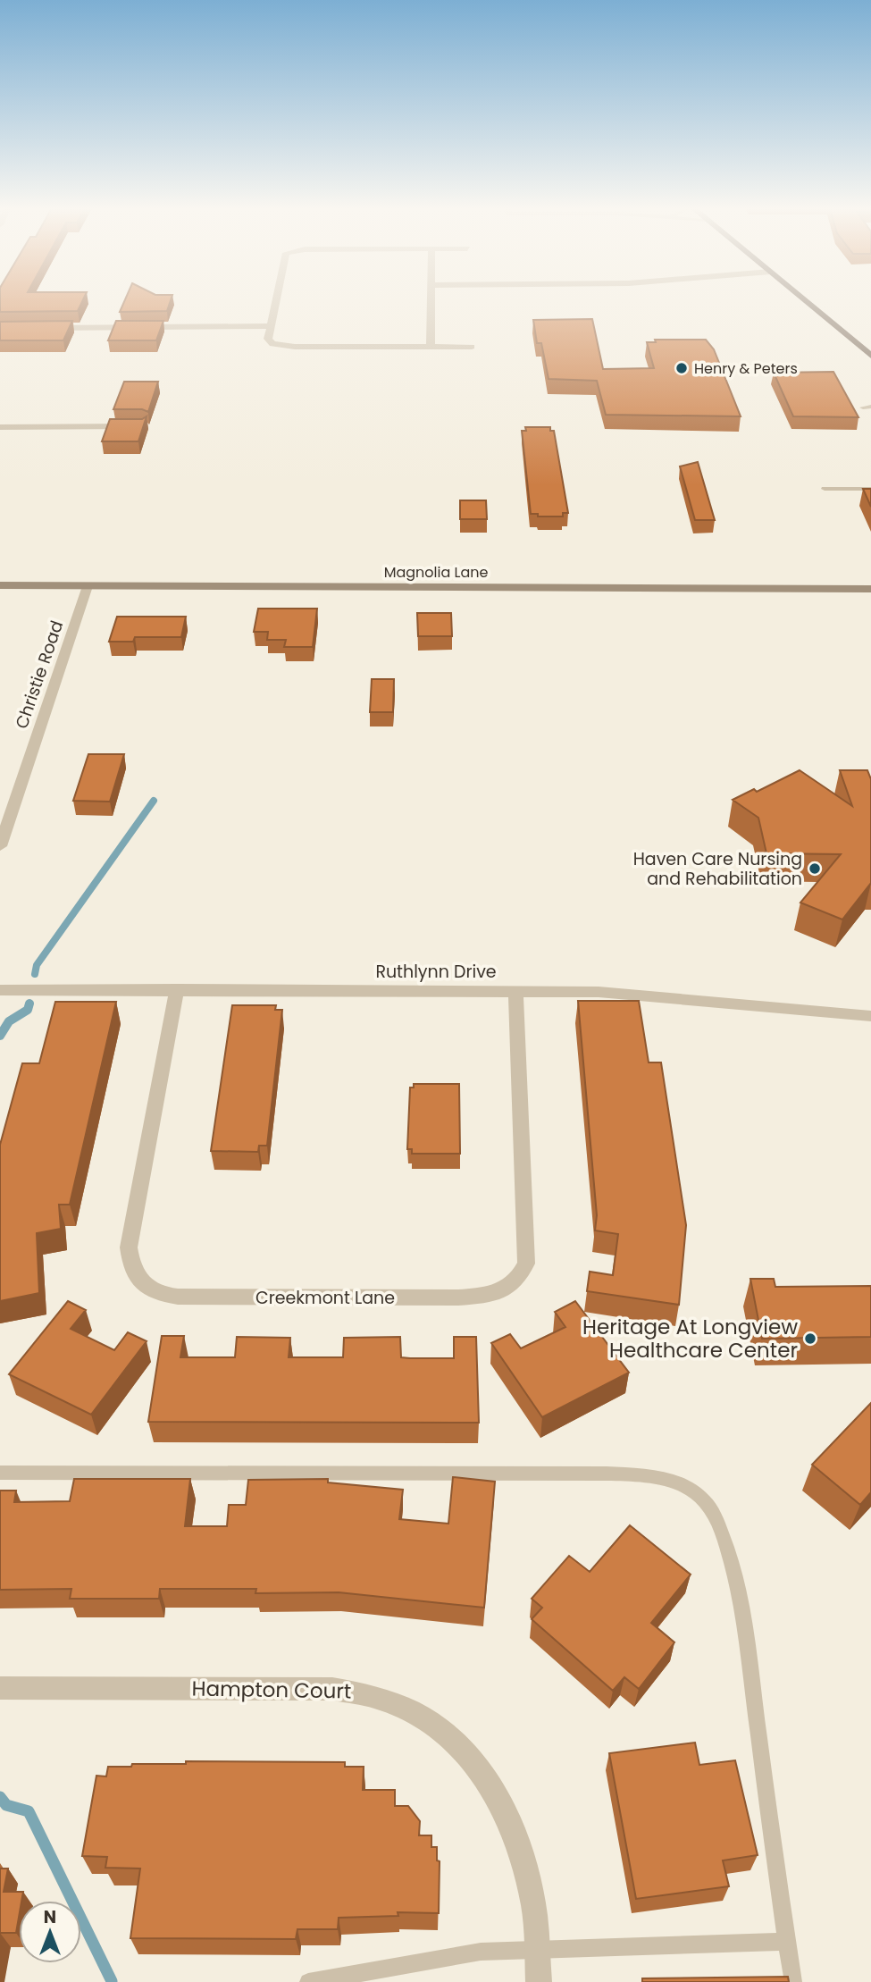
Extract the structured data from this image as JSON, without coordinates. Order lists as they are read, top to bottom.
{
  "streets": {
    "main road": ["Magnolia Lane"],
    "street": [
      "Christie Road",
      "Ruthlynn Drive",
      "Creekmont Lane",
      "Hampton Court"
    ]
  },
  "crossings": [
    ["Magnolia Lane", "Christie Road"],
    ["Ruthlynn Drive", "Creekmont Lane"]
  ],
  "places": ["Henry & Peters", "Haven Care Nursing and Rehabilitation", "Heritage At Longview Healthcare Center"],
  "north": "top"
}
